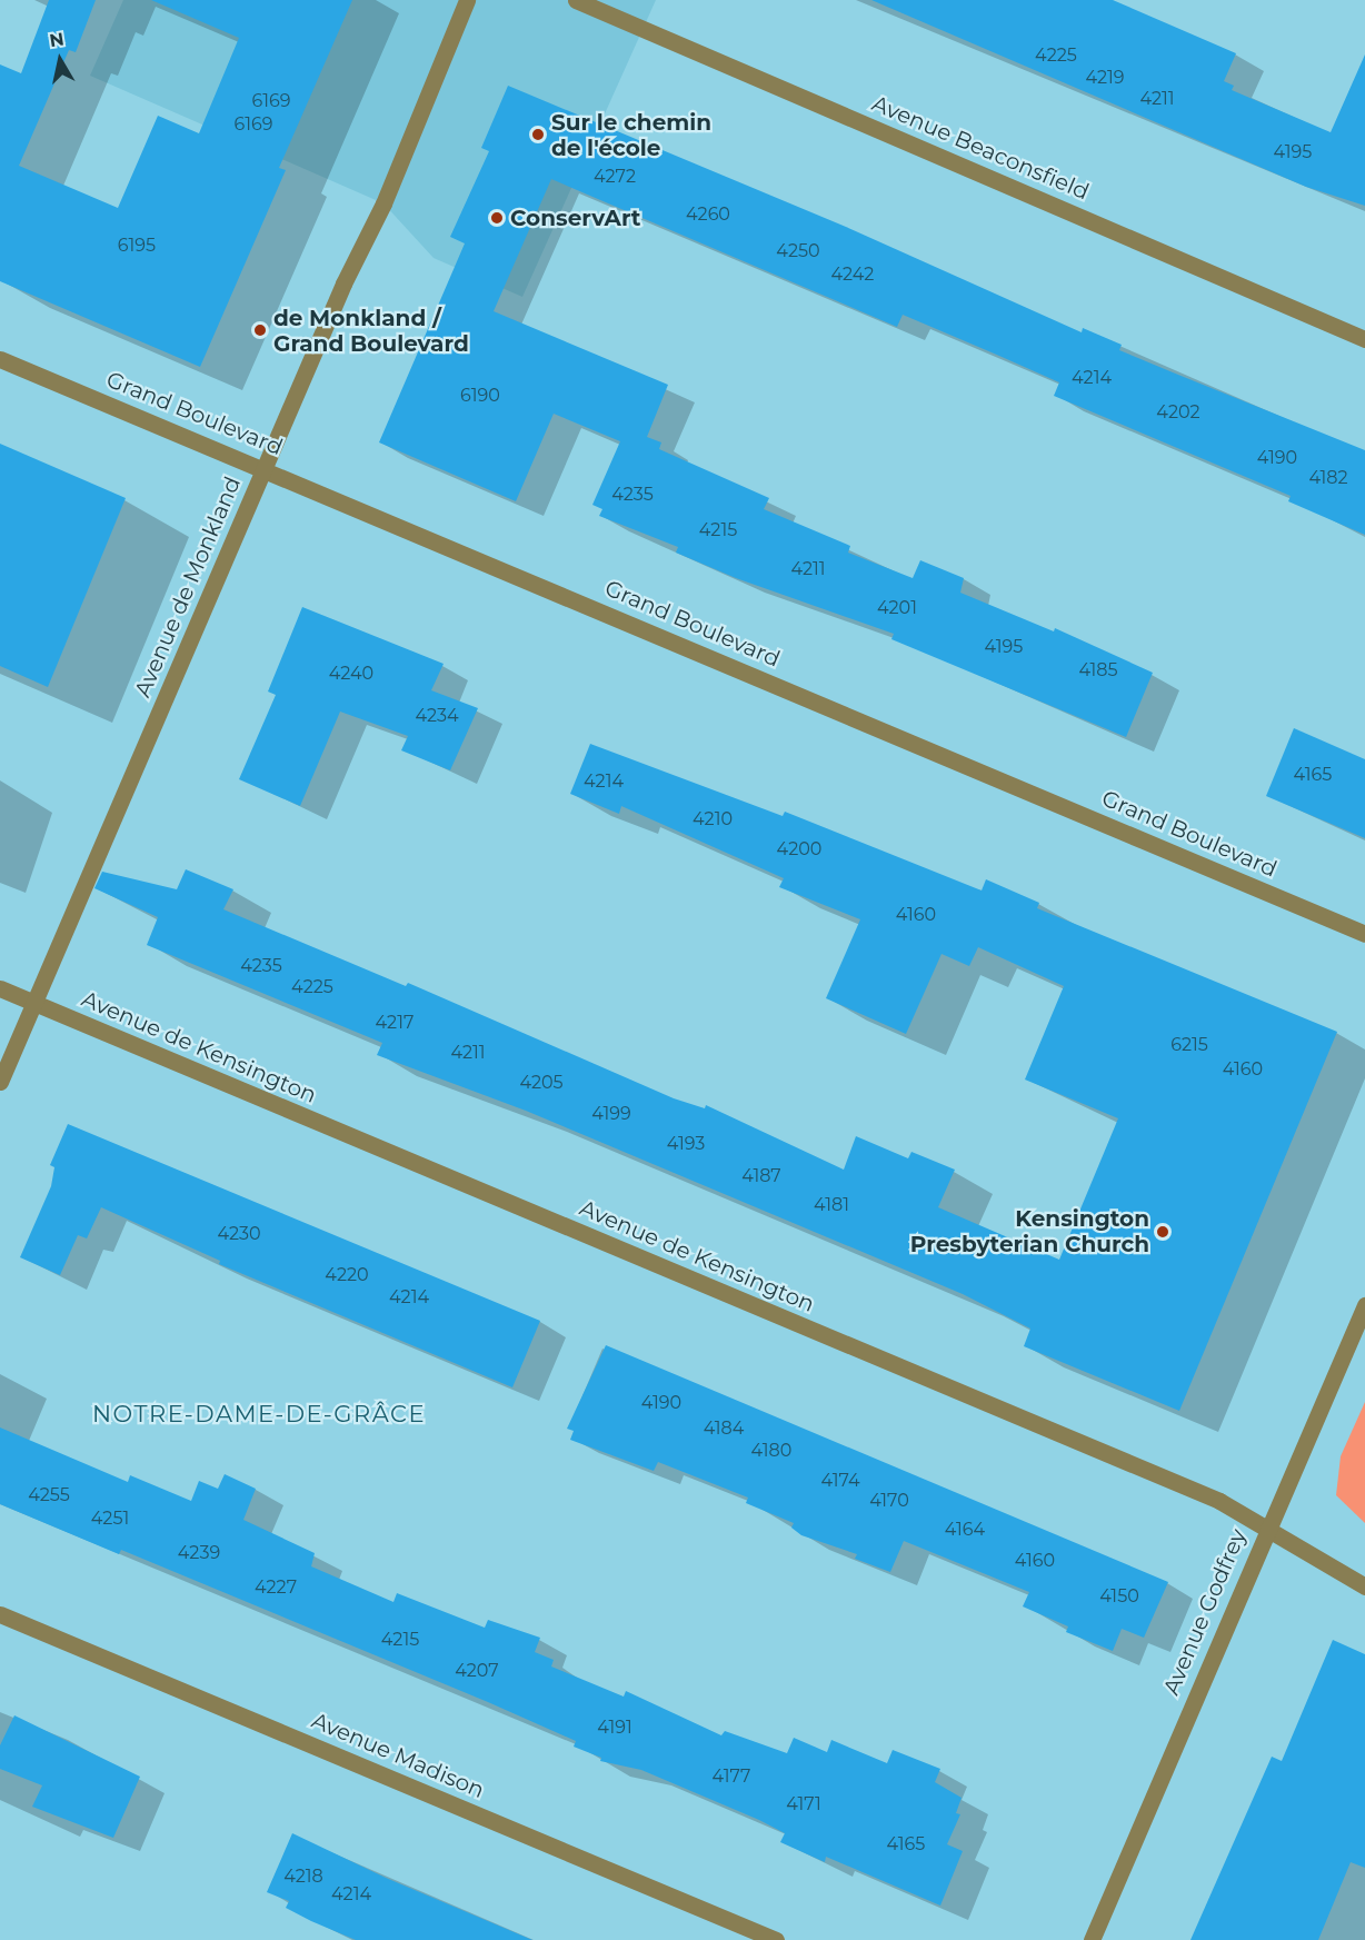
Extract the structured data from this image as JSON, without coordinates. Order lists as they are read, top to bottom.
{
  "streets": {
    "street": [
      "Avenue Beaconsfield",
      "Grand Boulevard",
      "Avenue de Monkland",
      "Avenue de Kensington",
      "Avenue Godfrey",
      "Avenue Madison"
    ]
  },
  "crossings": [
    ["Grand Boulevard", "Avenue de Monkland"],
    ["Avenue de Monkland", "Avenue de Kensington"],
    ["Avenue de Kensington", "Avenue Godfrey"]
  ],
  "districts": ["NOTRE-DAME-DE-GRÂCE"],
  "places": [
    "Sur le chemin de l'école",
    "ConservArt",
    "de Monkland / Grand Boulevard",
    "Kensington Presbyterian Church"
  ],
  "house_numbers": [
    "4225",
    "4219",
    "4211",
    "6169",
    "6169",
    "4195",
    "4272",
    "4260",
    "6195",
    "4250",
    "4242",
    "4214",
    "6190",
    "4202",
    "4190",
    "4182",
    "4235",
    "4215",
    "4211",
    "4201",
    "4195",
    "4185",
    "4240",
    "4234",
    "4165",
    "4214",
    "4210",
    "4200",
    "4160",
    "4235",
    "4225",
    "4217",
    "6215",
    "4211",
    "4160",
    "4205",
    "4199",
    "4193",
    "4187",
    "4181",
    "4230",
    "4220",
    "4214",
    "4190",
    "4184",
    "4180",
    "4174",
    "4255",
    "4170",
    "4251",
    "4164",
    "4239",
    "4160",
    "4227",
    "4150",
    "4215",
    "4207",
    "4191",
    "4177",
    "4171",
    "4165",
    "4218",
    "4214"
  ],
  "north": "top"
}
